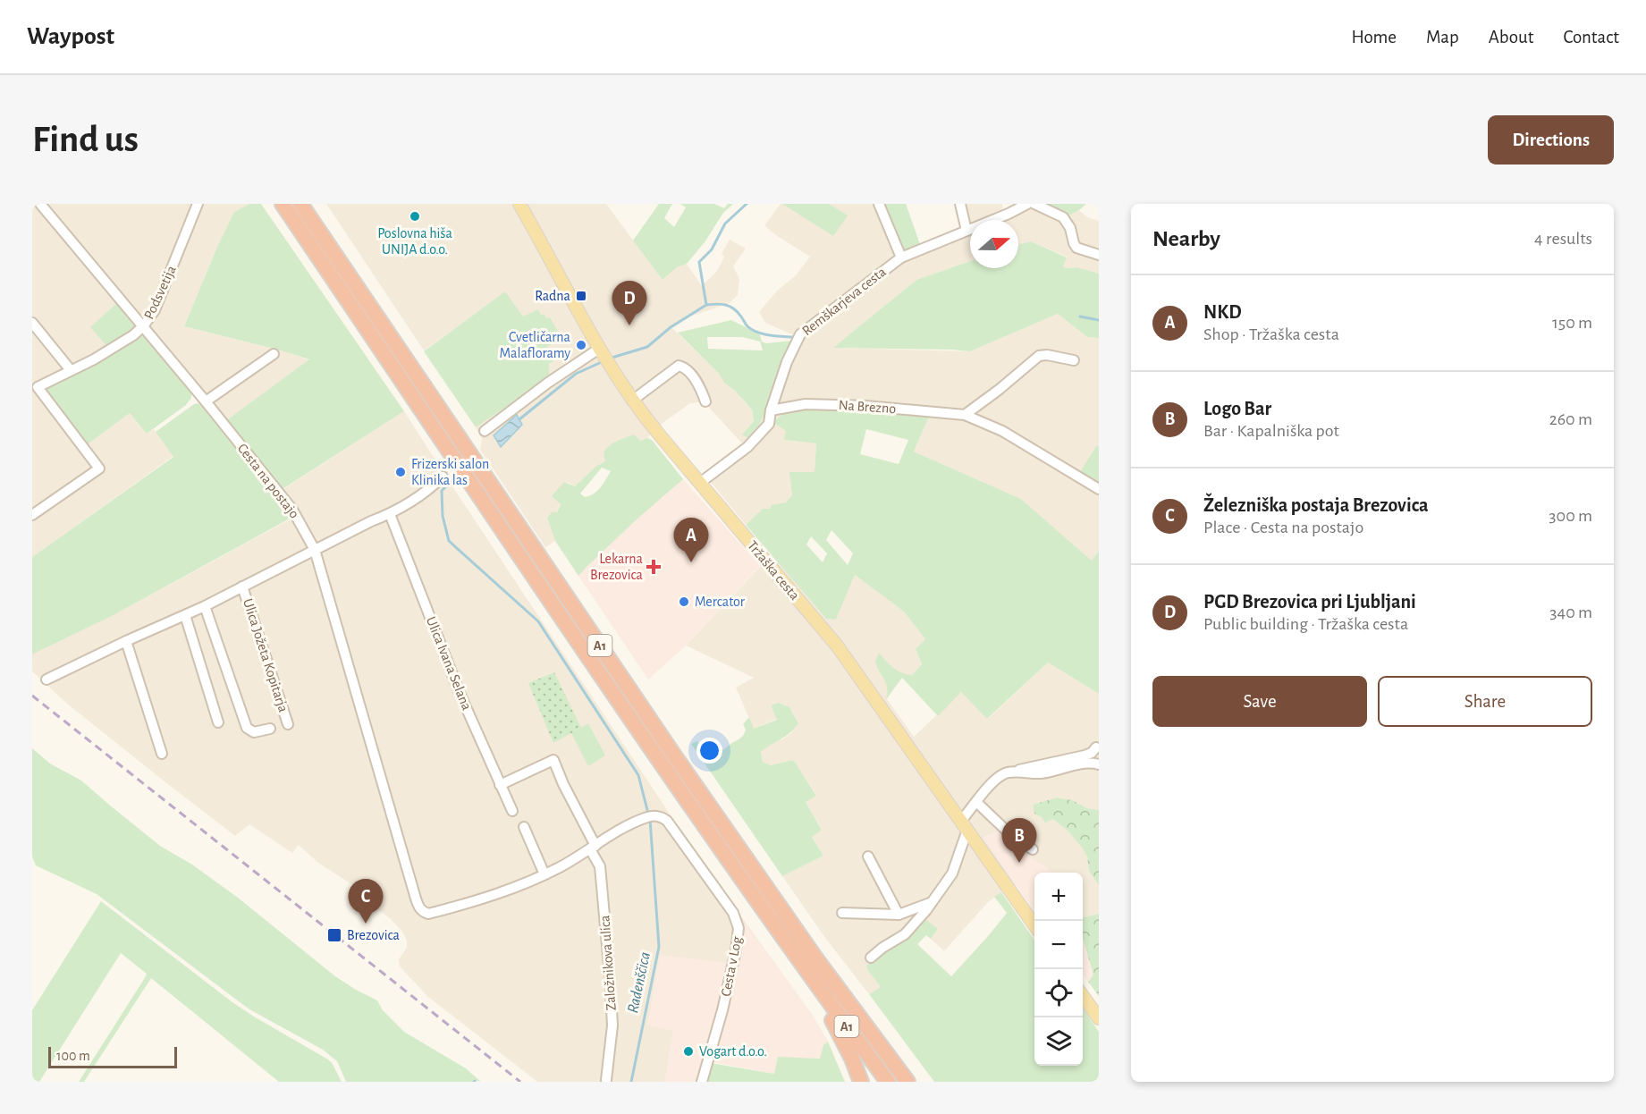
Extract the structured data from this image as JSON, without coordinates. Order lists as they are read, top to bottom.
{
  "streets": {
    "highway": ["A1"],
    "main road": ["Tržaška cesta"],
    "street": [
      "Podsvetija",
      "Remškarjeva cesta",
      "Na Brezno",
      "Cesta na postajo",
      "Ulica Jožeta Kopitarja",
      "Ulica Ivana Selana",
      "Založnikova ulica",
      "Cesta v Log"
    ]
  },
  "crossings": [
    ["Podsvetija", "Cesta na postajo"],
    ["Remškarjeva cesta", "Na Brezno"],
    ["Remškarjeva cesta", "Tržaška cesta"],
    ["Cesta na postajo", "Ulica Jožeta Kopitarja"],
    ["Ulica Ivana Selana", "Založnikova ulica"],
    ["Založnikova ulica", "Cesta v Log"]
  ],
  "water": ["Radenščica"],
  "places": {
    "other": [
      "Poslovna hiša UNIJA d.o.o.",
      "Cvetličarna Malafloramy",
      "Frizerski salon Klinika las",
      "Mercator",
      "Vogart d.o.o."
    ],
    "transit": ["Radna", "Brezovica"],
    "health": ["Lekarna Brezovica"]
  },
  "scale_bar": "100 m",
  "north": "right",
  "page": {
    "header": "Waypost",
    "nav": [
      "Home",
      "Map",
      "About",
      "Contact"
    ],
    "buttons": [
      "Directions",
      ["Save", "Share"]
    ],
    "title": "Find us",
    "heading": ["Nearby", "4 results"],
    "list": [
      {
        "mark": "A",
        "name": "NKD",
        "note": "Shop · Tržaška cesta",
        "value": "150 m"
      },
      {
        "mark": "B",
        "name": "Logo Bar",
        "note": "Bar · Kapalniška pot",
        "value": "260 m"
      },
      {
        "mark": "C",
        "name": "Železniška postaja Brezovica",
        "note": "Place · Cesta na postajo",
        "value": "300 m"
      },
      {
        "mark": "D",
        "name": "PGD Brezovica pri Ljubljani",
        "note": "Public building · Tržaška cesta",
        "value": "340 m"
      }
    ],
    "pins": [
      "D",
      "A",
      "B",
      "C"
    ],
    "map_buttons": ["+", "−"],
    "scale": "100 m"
  }
}
